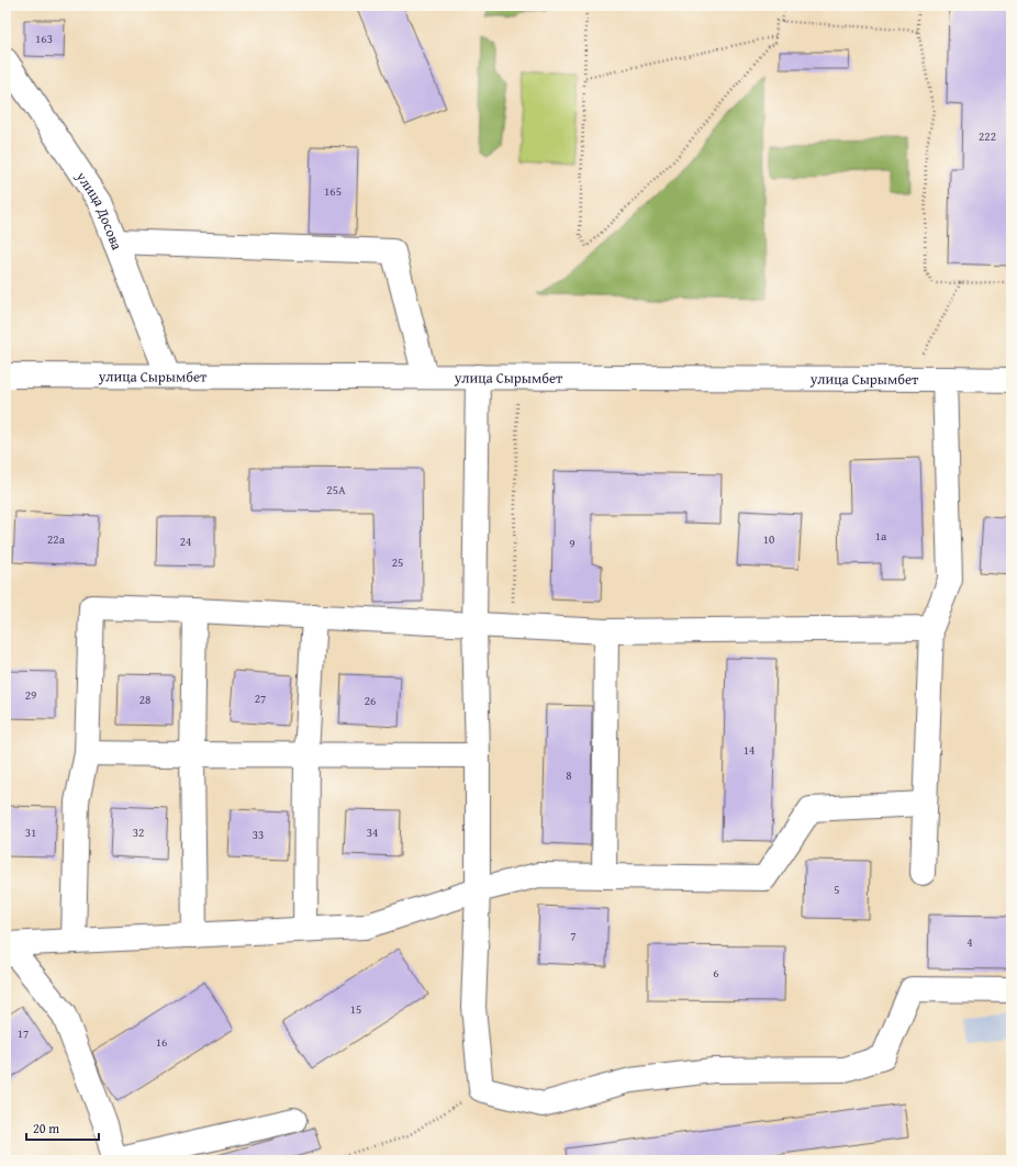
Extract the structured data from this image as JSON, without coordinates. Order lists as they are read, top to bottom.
{
  "streets": {
    "street": ["улица Досова", "улица Сырымбет"]
  },
  "crossings": [
    ["улица Досова", "улица Сырымбет"]
  ],
  "house_numbers": [
    "163",
    "222",
    "165",
    "25А",
    "1а",
    "22а",
    "10",
    "24",
    "9",
    "25",
    "29",
    "27",
    "28",
    "26",
    "14",
    "8",
    "31",
    "32",
    "34",
    "33",
    "5",
    "7",
    "4",
    "6",
    "15",
    "17",
    "16"
  ],
  "scale_bar": "20 m"
}
